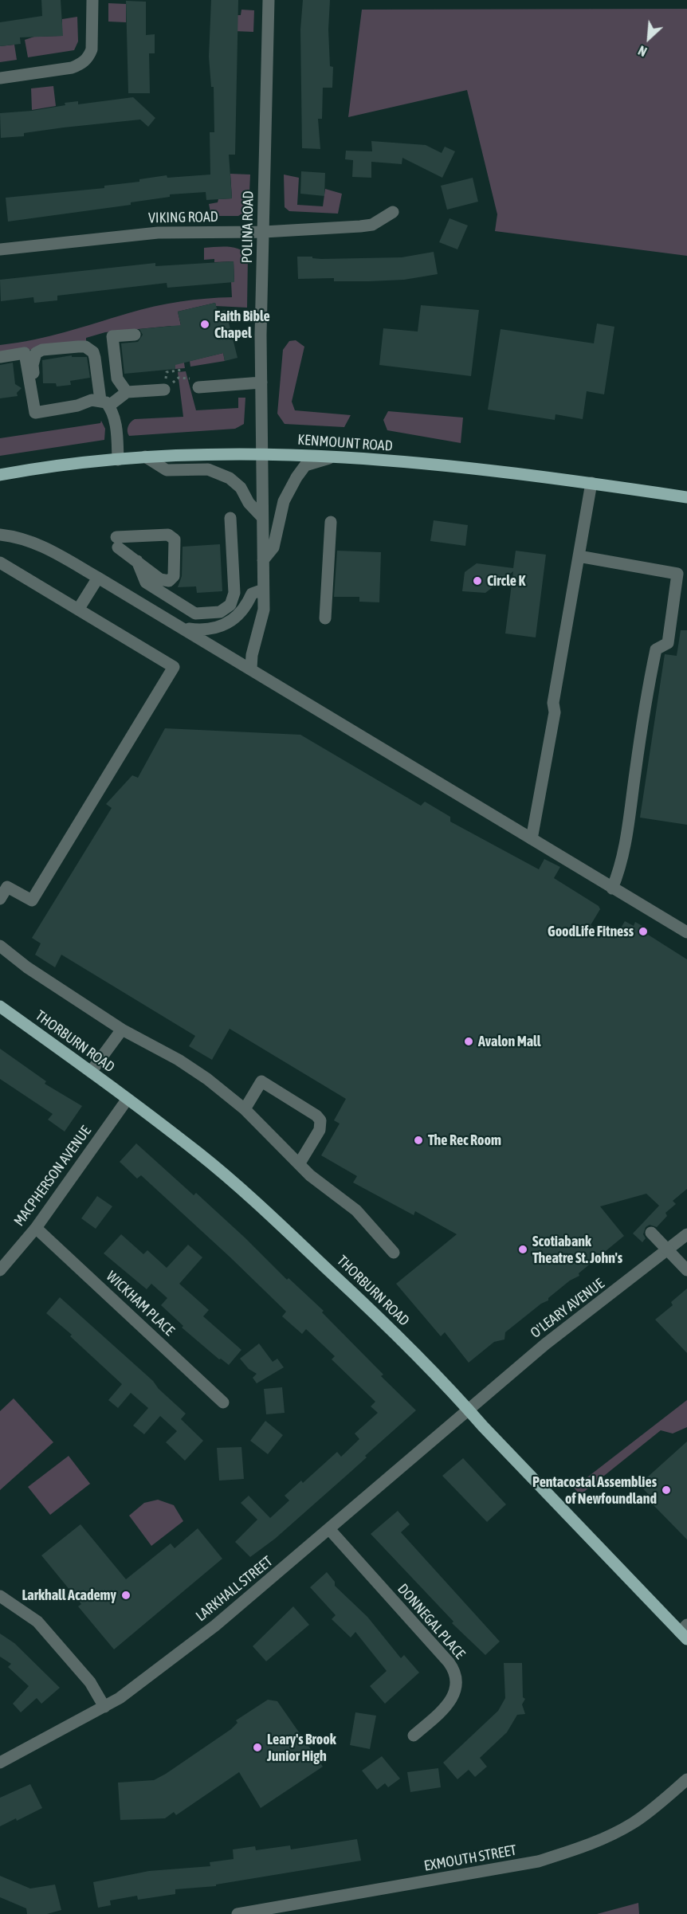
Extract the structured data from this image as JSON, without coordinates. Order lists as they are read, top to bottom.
{
  "streets": {
    "main road": ["KENMOUNT ROAD", "THORBURN ROAD"],
    "street": [
      "VIKING ROAD",
      "POLINA ROAD",
      "MACPHERSON AVENUE",
      "WICKHAM PLACE",
      "O'LEARY AVENUE",
      "LARKHALL STREET",
      "DONNEGAL PLACE",
      "EXMOUTH STREET"
    ]
  },
  "crossings": [
    ["VIKING ROAD", "POLINA ROAD"],
    ["POLINA ROAD", "KENMOUNT ROAD"],
    ["THORBURN ROAD", "MACPHERSON AVENUE"],
    ["THORBURN ROAD", "O'LEARY AVENUE"],
    ["THORBURN ROAD", "LARKHALL STREET"],
    ["MACPHERSON AVENUE", "WICKHAM PLACE"],
    ["O'LEARY AVENUE", "LARKHALL STREET"],
    ["LARKHALL STREET", "DONNEGAL PLACE"]
  ],
  "places": [
    "Faith Bible Chapel",
    "Circle K",
    "GoodLife Fitness",
    "Avalon Mall",
    "The Rec Room",
    "Scotiabank Theatre St. John's",
    "Pentacostal Assemblies of Newfoundland",
    "Larkhall Academy",
    "Leary's Brook Junior High"
  ],
  "north": "bottom left"
}
